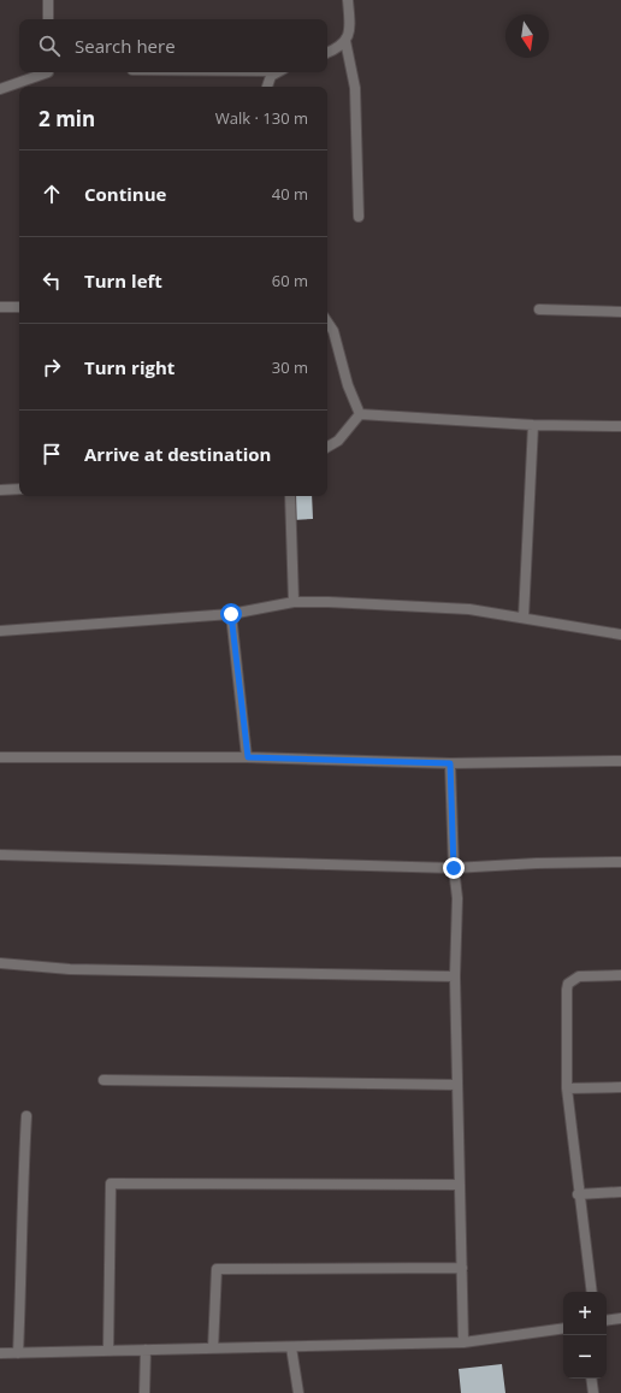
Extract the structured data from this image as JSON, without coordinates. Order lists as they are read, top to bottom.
{
  "north": "bottom",
  "page": {
    "search": "Search here",
    "heading": ["2 min", "Walk · 130 m"],
    "list": [
      ["Continue", "40 m"],
      ["Turn left", "60 m"],
      ["Turn right", "30 m"],
      "Arrive at destination"
    ],
    "map_buttons": ["+", "−"]
  }
}
